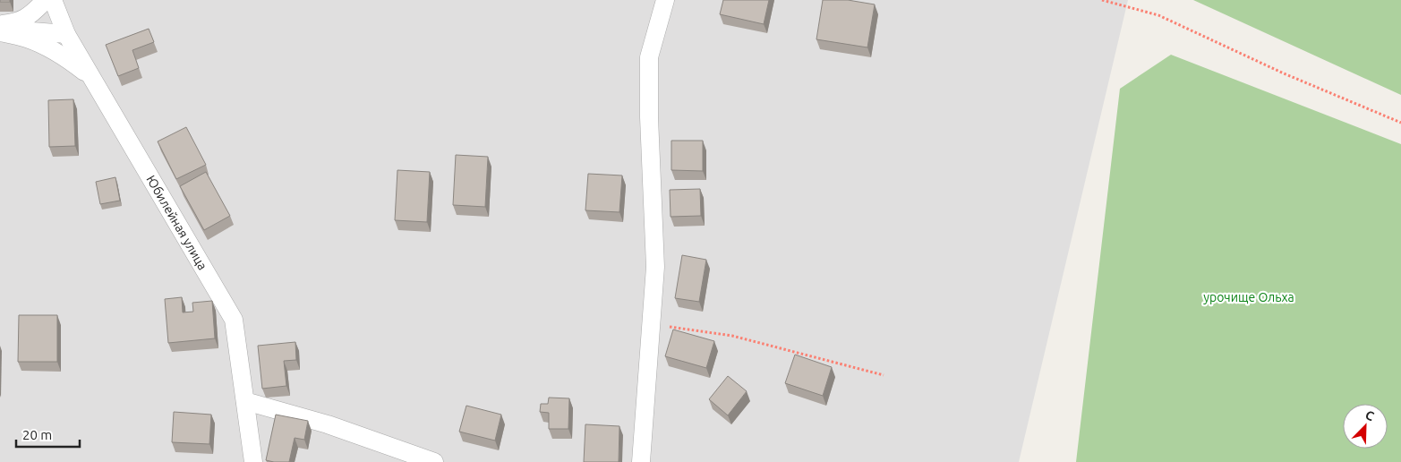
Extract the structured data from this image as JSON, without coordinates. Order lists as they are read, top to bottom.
{
  "streets": {
    "street": ["Юбилейная улица"]
  },
  "parks": ["урочище Ольха"],
  "scale_bar": "20 m",
  "north": "top right"
}
